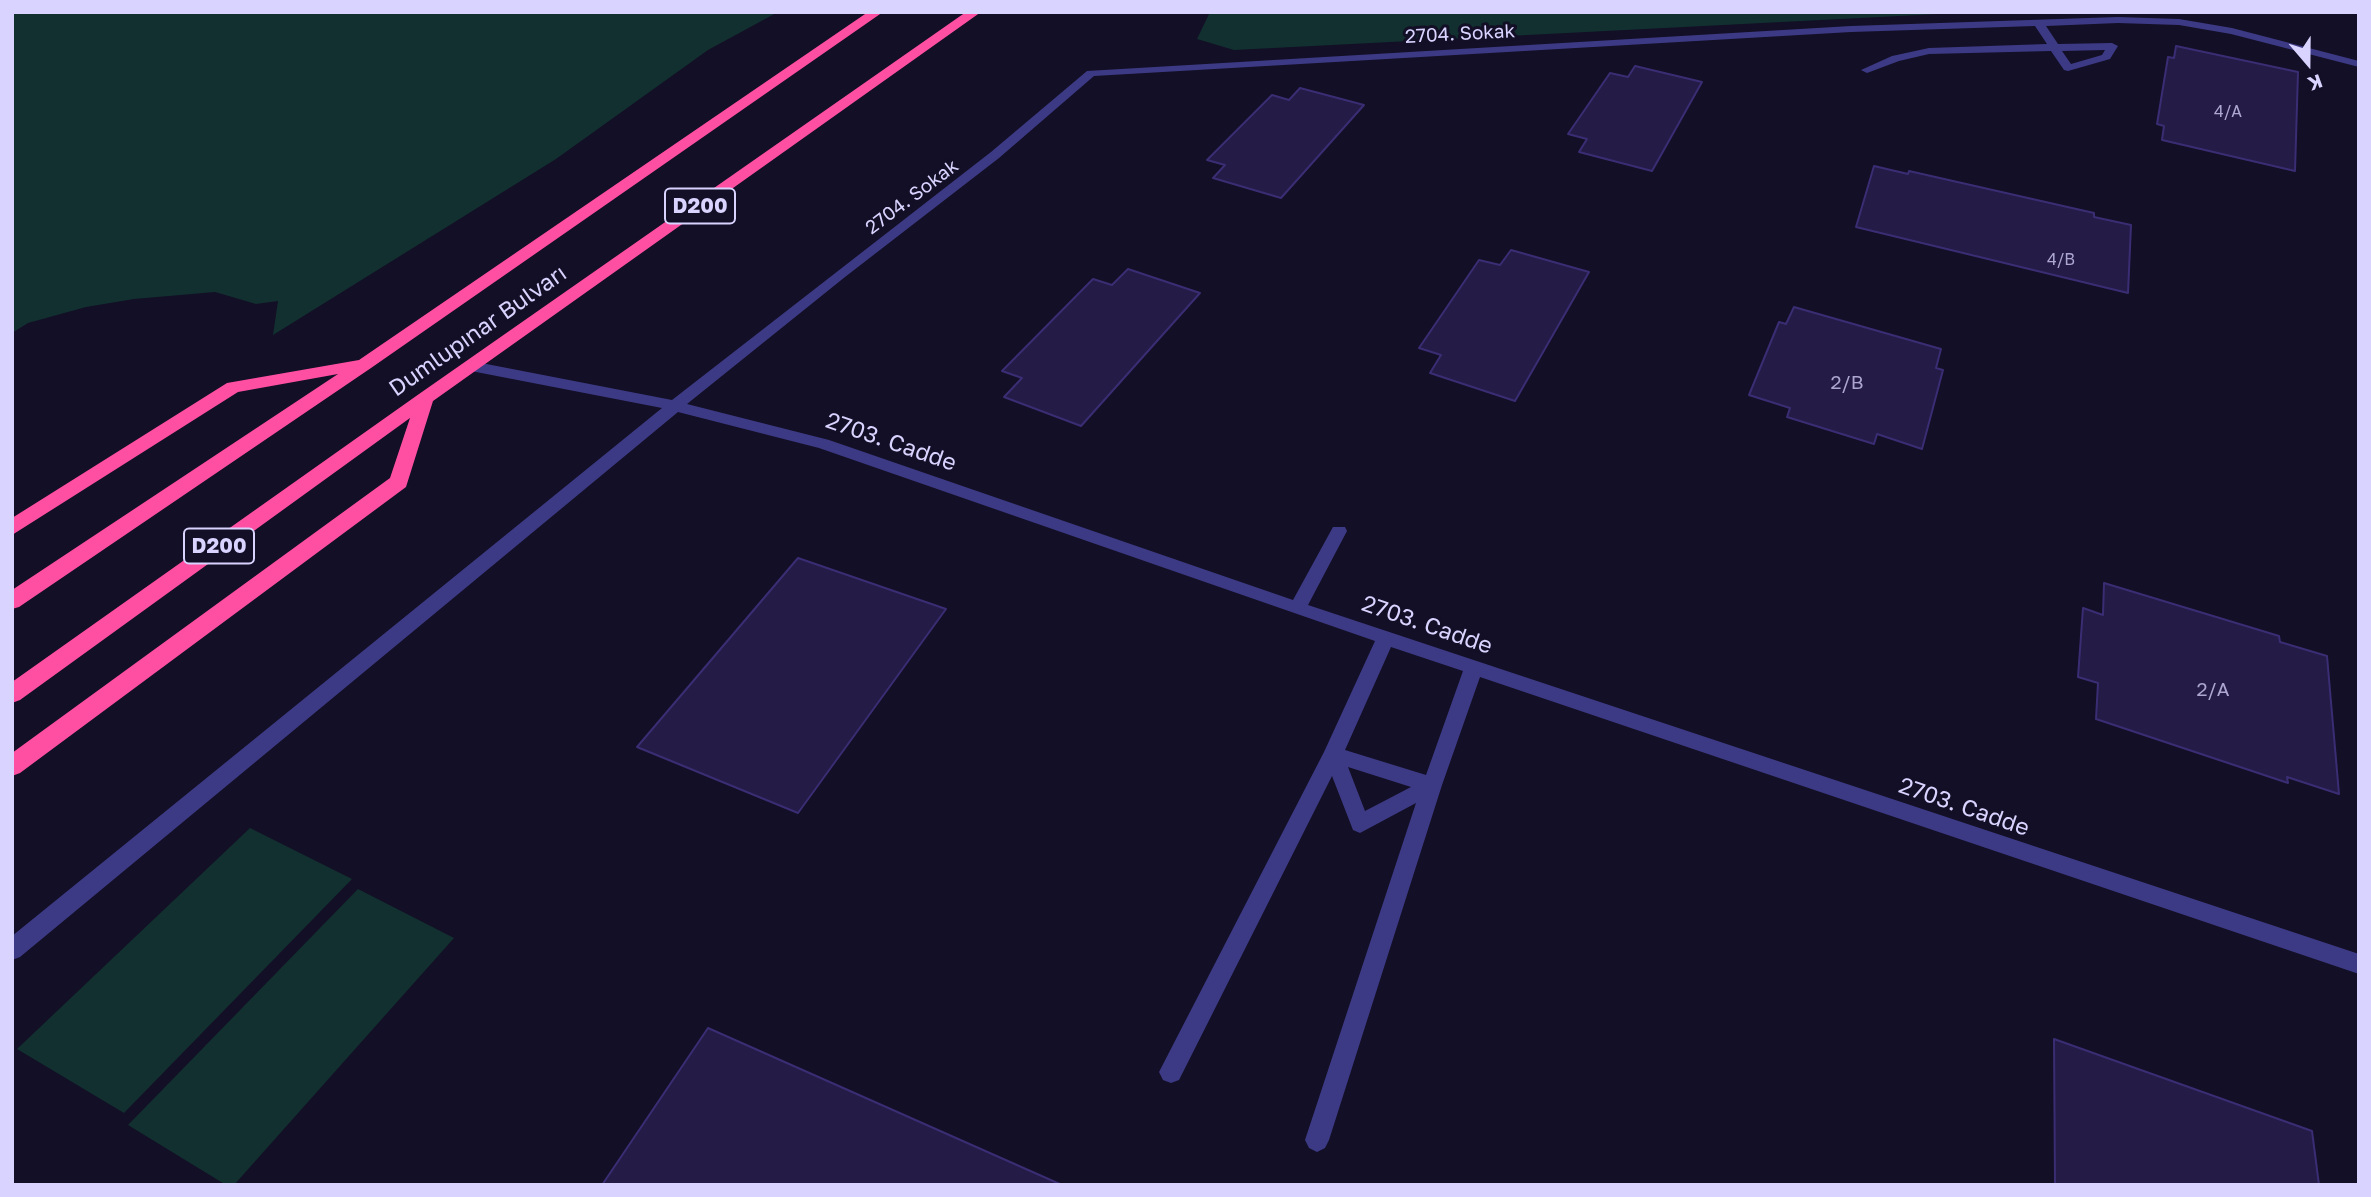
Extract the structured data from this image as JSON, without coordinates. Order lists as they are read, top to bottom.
{
  "streets": {
    "highway": ["D200", "Dumlupınar Bulvarı"],
    "street": ["2704. Sokak", "2703. Cadde"]
  },
  "crossings": [
    ["2704. Sokak", "2703. Cadde"],
    ["Dumlupınar Bulvarı", "2703. Cadde"]
  ],
  "house_numbers": [
    "4/A",
    "4/B",
    "2/B",
    "2/A"
  ],
  "north": "bottom"
}
